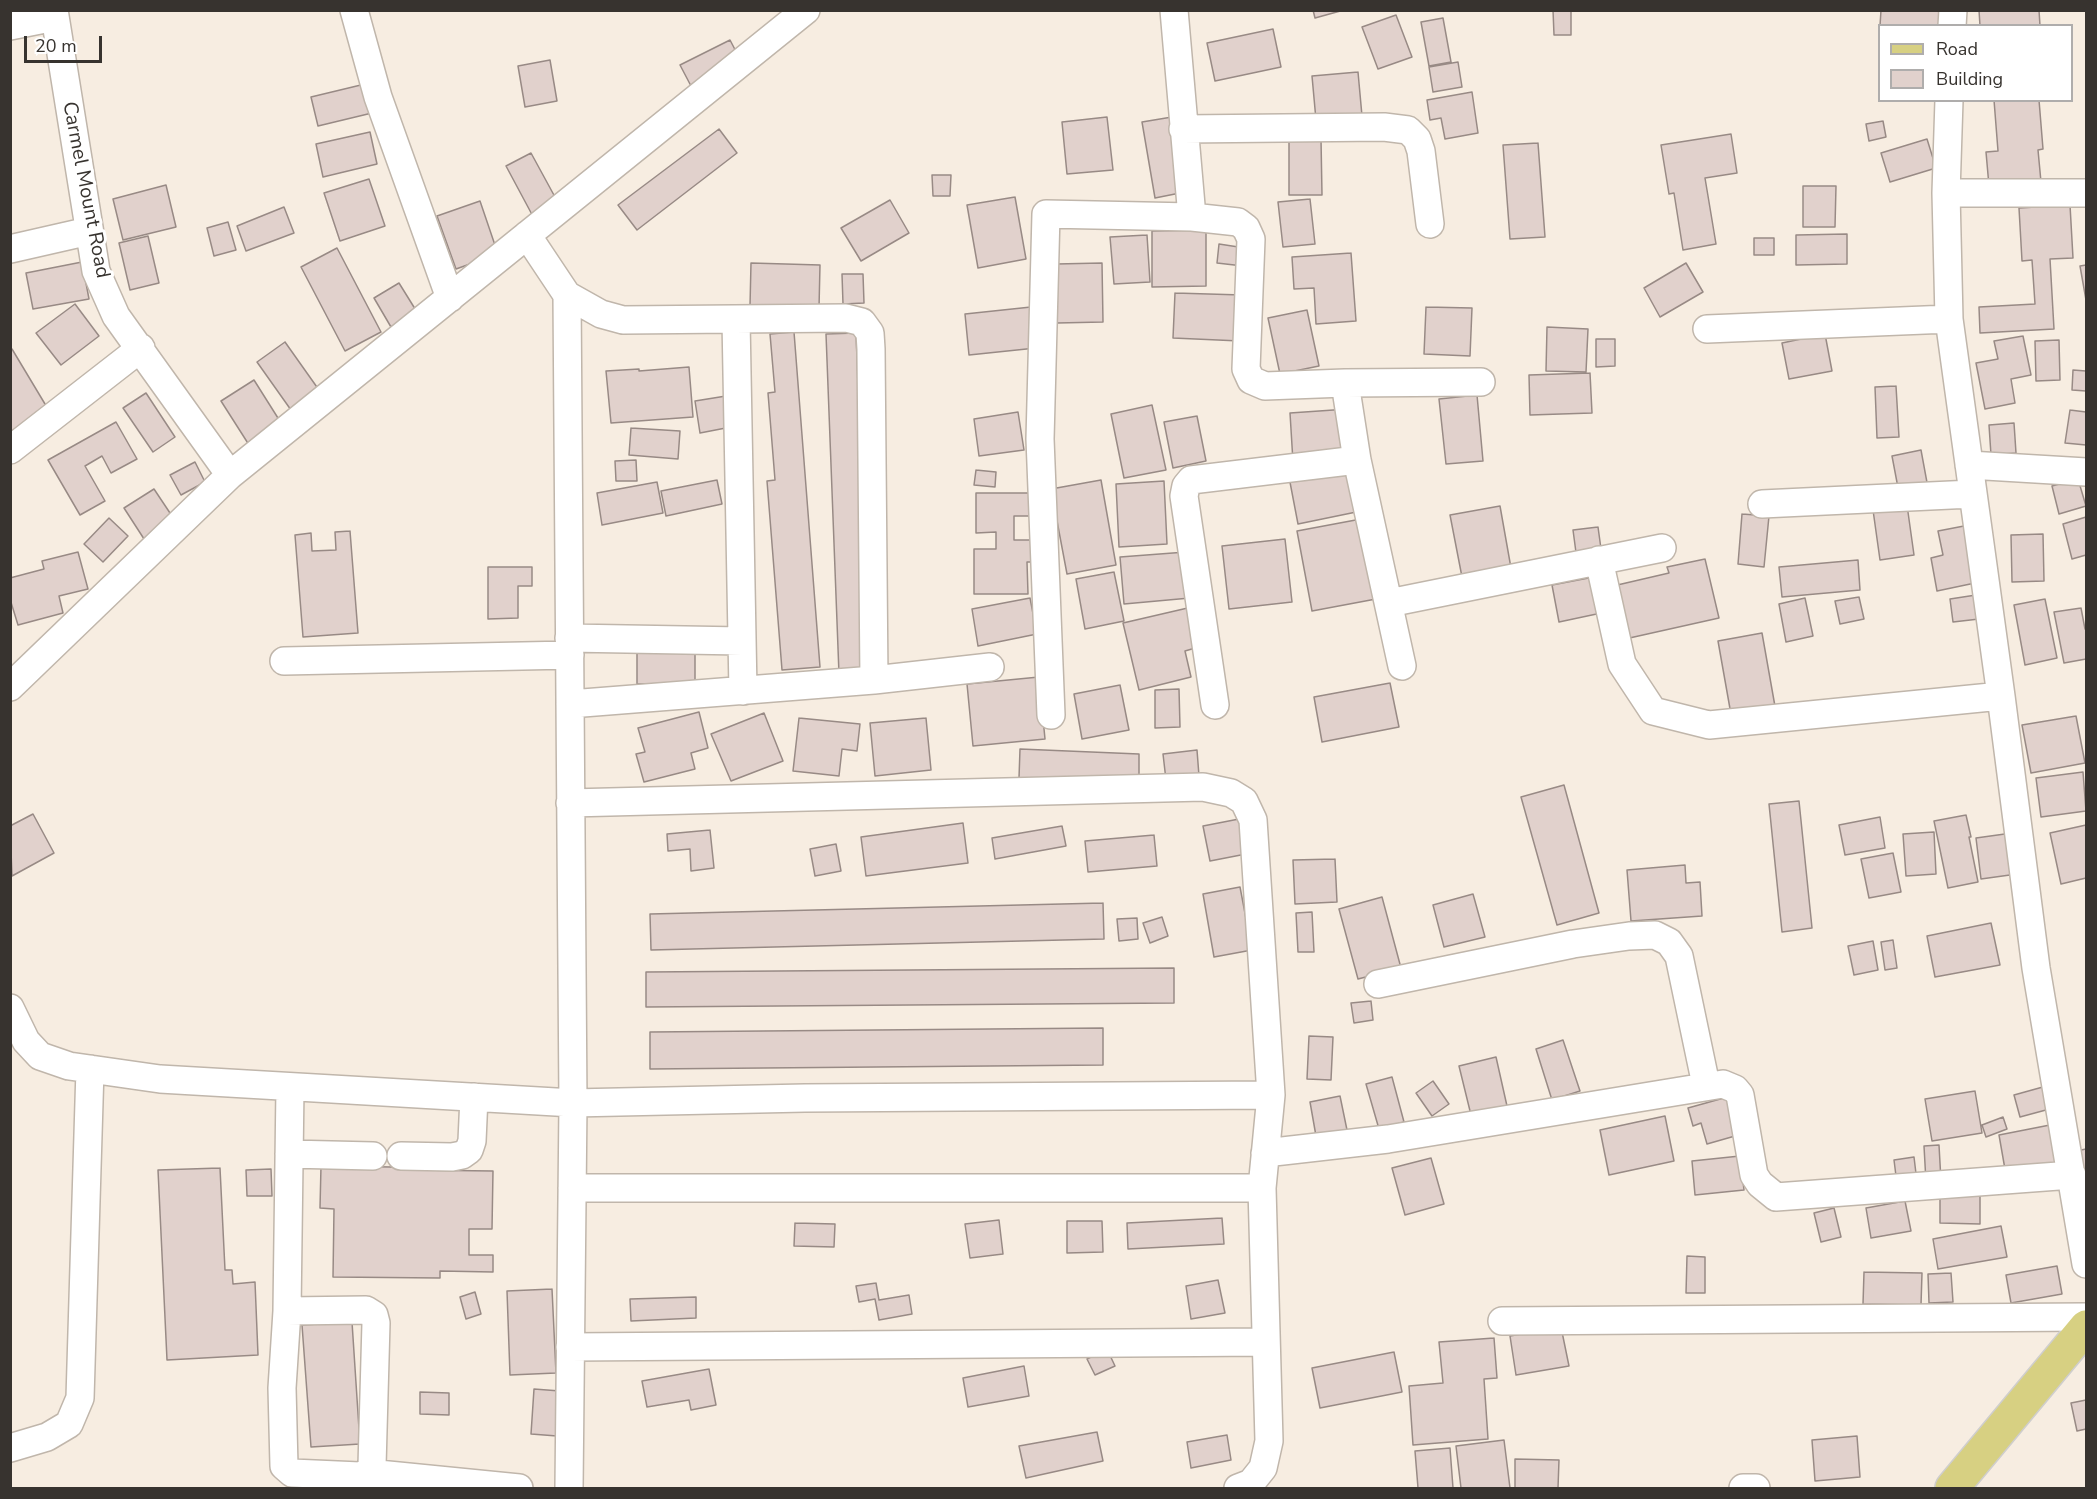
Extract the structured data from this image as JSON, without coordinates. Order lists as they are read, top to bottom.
{
  "streets": {
    "street": ["Carmel Mount Road"]
  },
  "legend": ["Road", "Building"],
  "scale_bar": "20 m"
}
